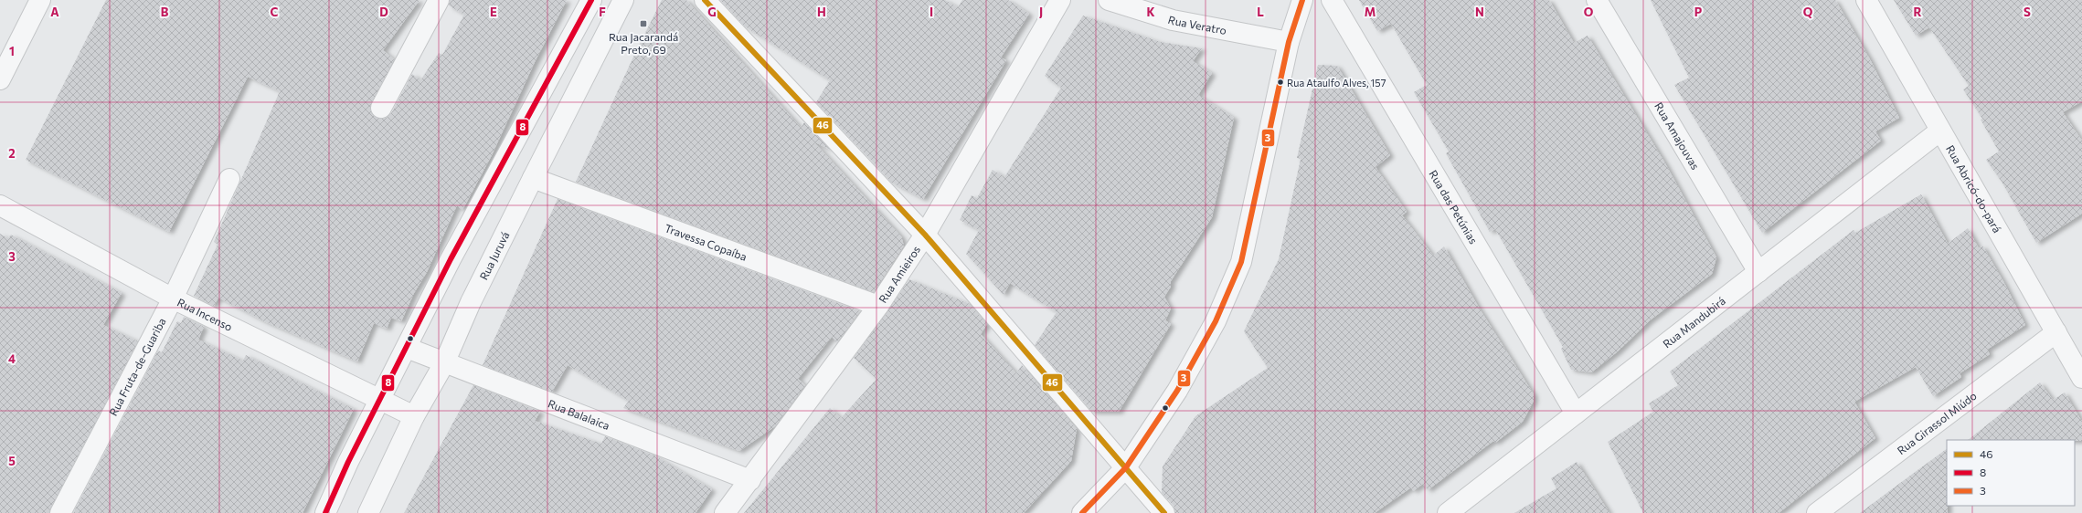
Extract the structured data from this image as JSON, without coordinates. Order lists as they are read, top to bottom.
{
  "streets": {
    "street": [
      "Rua Veratro",
      "Rua Amajouvas",
      "Rua Abricó-do-pará",
      "Rua das Petúnias",
      "Travessa Copaíba",
      "Rua Juruvá",
      "Rua Amieiros",
      "Rua Incenso",
      "Rua Mandubirá",
      "Rua Fruta-de-Guariba",
      "Rua Balalaica",
      "Rua Girassol Miúdo"
    ]
  },
  "crossings": [
    ["Rua Amajouvas", "Rua Mandubirá"],
    ["Rua Abricó-do-pará", "Rua Mandubirá"],
    ["Rua Abricó-do-pará", "Rua Girassol Miúdo"],
    ["Rua das Petúnias", "Rua Mandubirá"],
    ["Travessa Copaíba", "Rua Juruvá"],
    ["Travessa Copaíba", "Rua Amieiros"],
    ["Rua Juruvá", "Rua Incenso"],
    ["Rua Juruvá", "Rua Balalaica"],
    ["Rua Amieiros", "Rua Balalaica"],
    ["Rua Incenso", "Rua Fruta-de-Guariba"]
  ],
  "places": {
    "transit": ["Rua Jacarandá Preto, 69"],
    "other": ["Rua Ataulfo Alves, 157"]
  },
  "lines": ["transit line 46", "transit line 8", "transit line 3"],
  "legend": ["46", "8", "3"],
  "grid": {
    "columns": [
      "A",
      "B",
      "C",
      "D",
      "E",
      "F",
      "G",
      "H",
      "I",
      "J",
      "K",
      "L",
      "M",
      "N",
      "O",
      "P",
      "Q",
      "R",
      "S"
    ],
    "rows": [
      "1",
      "2",
      "3",
      "4",
      "5"
    ]
  }
}
